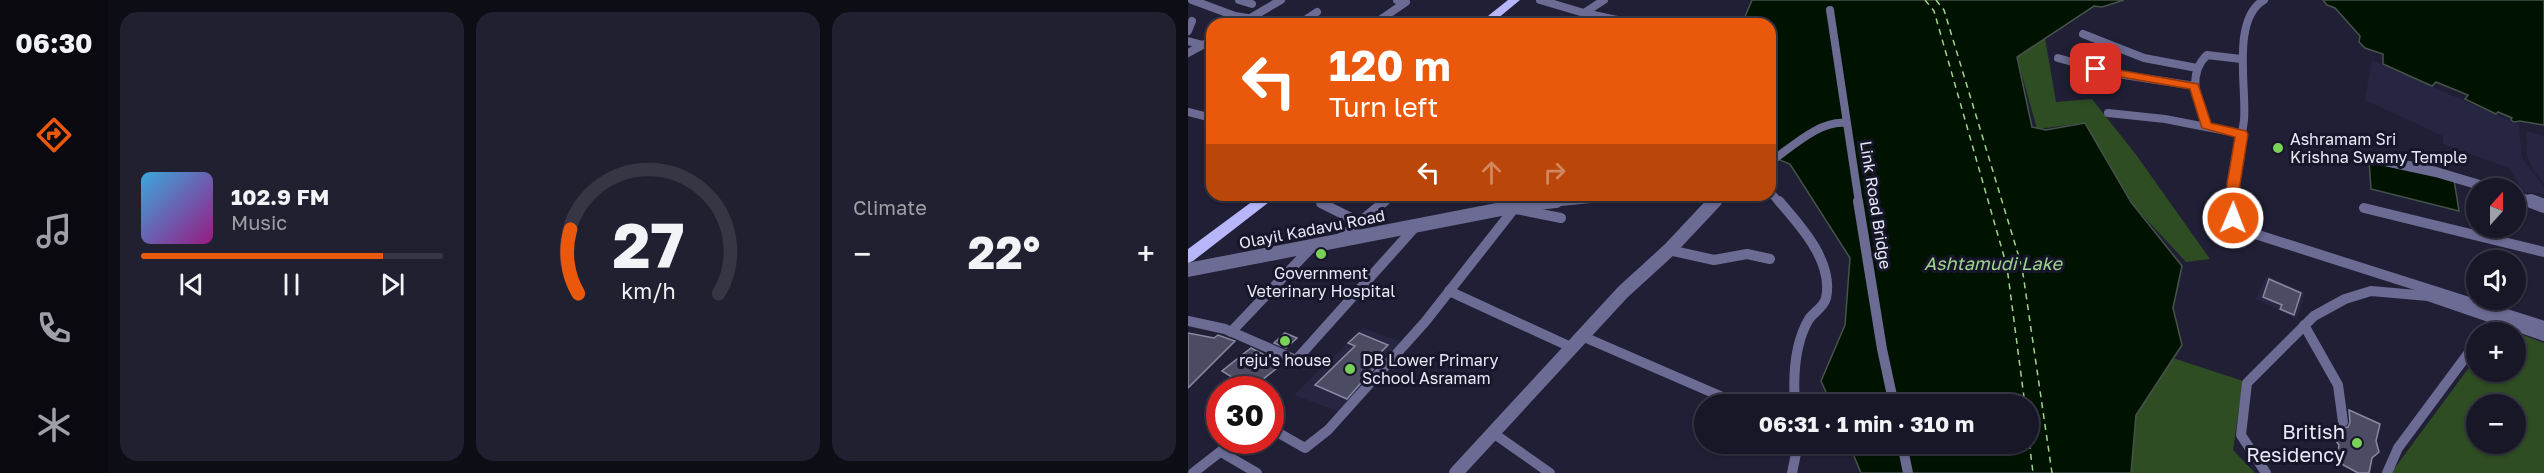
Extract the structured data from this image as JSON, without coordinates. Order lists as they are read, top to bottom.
{
  "streets": {
    "street": ["Link Road Bridge", "Olayil Kadavu Road"]
  },
  "water": ["Ashtamudi Lake"],
  "places": [
    "Ashramam Sri Krishna Swamy Temple",
    "Government Veterinary Hospital",
    "reju's house",
    "DB Lower Primary School Asramam",
    "British Residency"
  ],
  "north": "top",
  "page": {
    "tabs": "06:30",
    "tile": "Climate",
    "turn": ["120 m", "Turn left"],
    "song": ["102.9 FM", "Music"],
    "map_buttons": ["+", "−"],
    "heat": ["−", "22°", "+"],
    "limit": "30",
    "trip": "06:31 · 1 min · 310 m",
    "gauge": ["27", "km/h"]
  }
}
